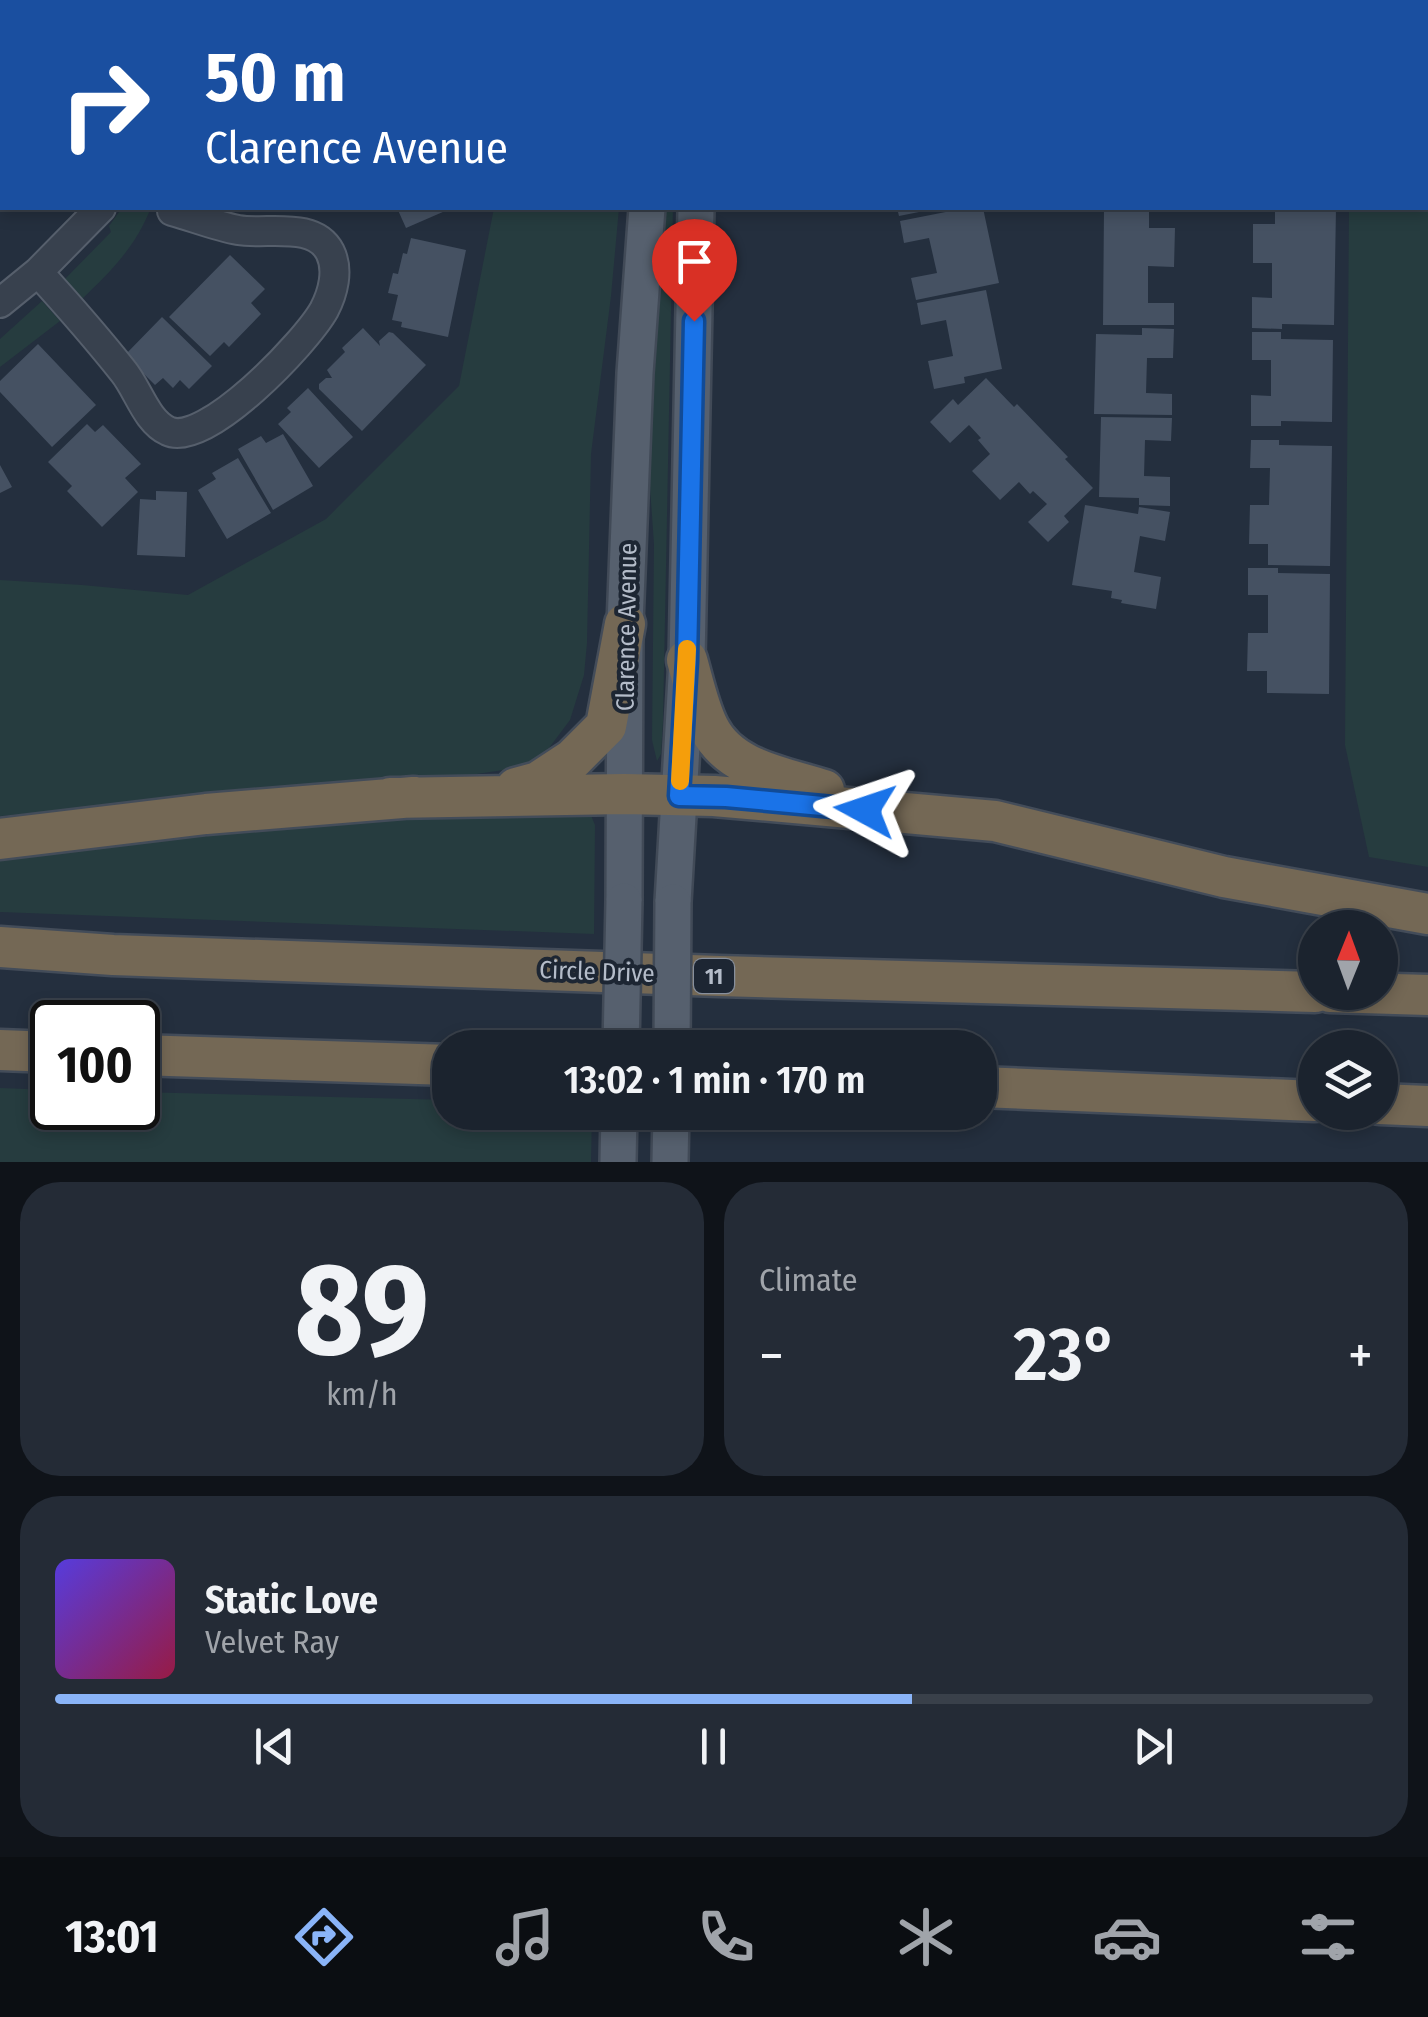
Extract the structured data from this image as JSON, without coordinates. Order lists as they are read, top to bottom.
{
  "streets": {
    "highway": ["Circle Drive", "11"],
    "main road": ["Clarence Avenue"]
  },
  "crossings": [
    ["Circle Drive", "11"]
  ],
  "north": "top",
  "page": {
    "turn": ["50 m", "Clarence Avenue"],
    "limit": "100",
    "trip": "13:02 · 1 min · 170 m",
    "tile": [
      ["89", "km/h"],
      "Climate"
    ],
    "heat": ["−", "23°", "+"],
    "song": ["Static Love", "Velvet Ray"],
    "tabs": "13:01"
  }
}
